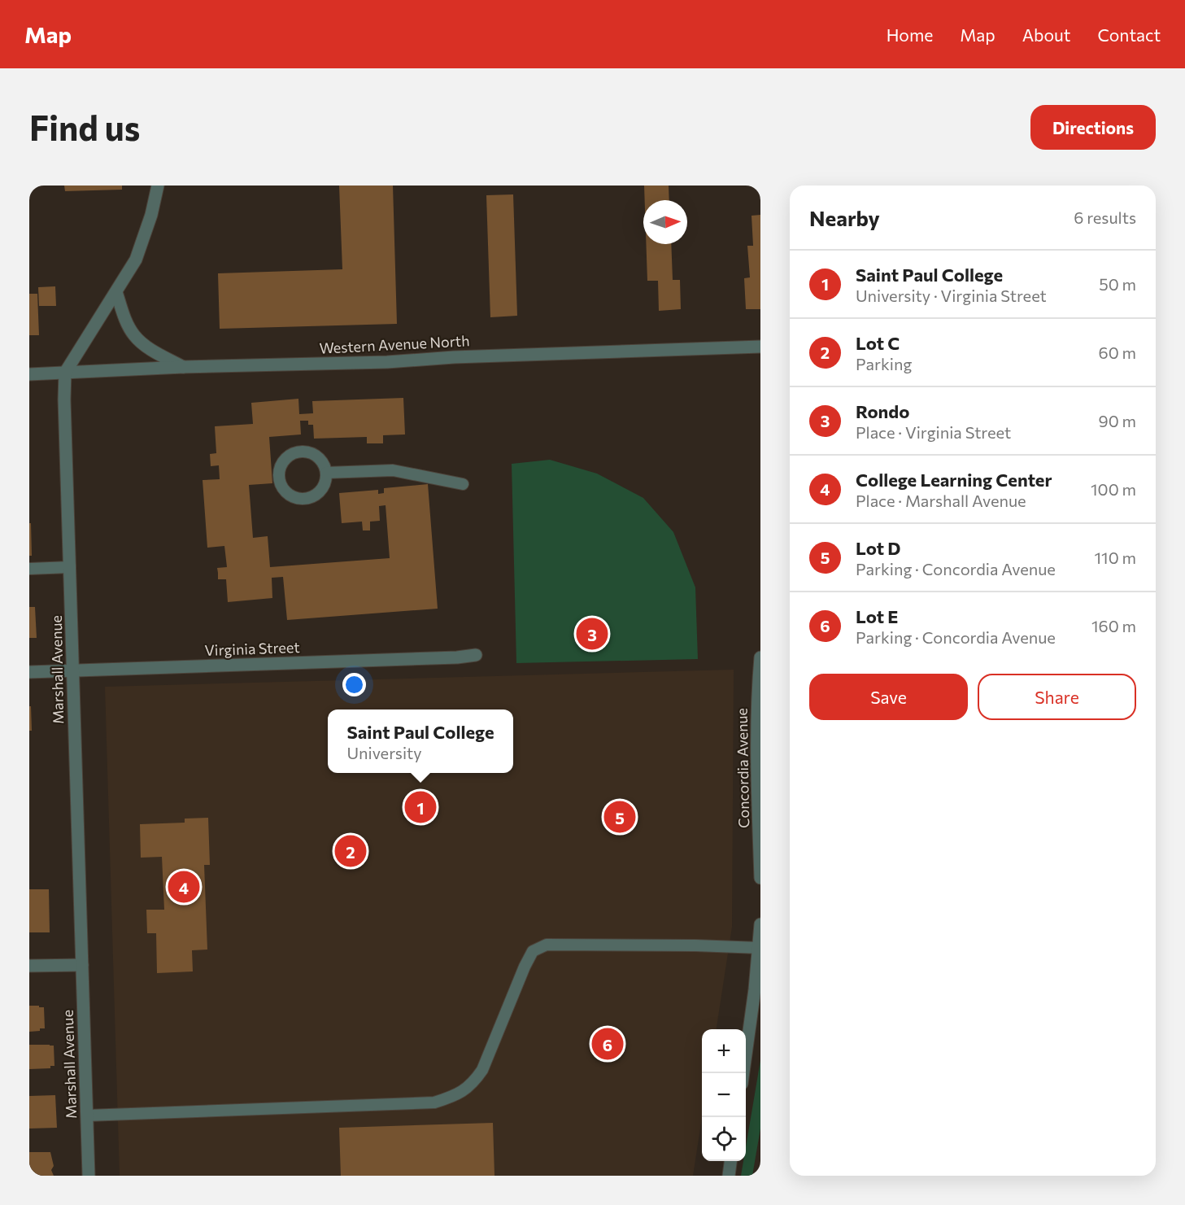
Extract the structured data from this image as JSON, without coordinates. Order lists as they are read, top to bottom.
{
  "streets": {
    "street": [
      "Western Avenue North",
      "Virginia Street",
      "Marshall Avenue",
      "Concordia Avenue"
    ]
  },
  "crossings": [
    ["Western Avenue North", "Marshall Avenue"],
    ["Virginia Street", "Marshall Avenue"]
  ],
  "north": "right",
  "page": {
    "header": "Map",
    "nav": [
      "Home",
      "Map",
      "About",
      "Contact"
    ],
    "buttons": [
      "Directions",
      ["Save", "Share"]
    ],
    "title": "Find us",
    "heading": ["Nearby", "6 results"],
    "list": [
      {
        "mark": "1",
        "name": "Saint Paul College",
        "note": "University · Virginia Street",
        "value": "50 m"
      },
      {
        "mark": "2",
        "name": "Lot C",
        "note": "Parking",
        "value": "60 m"
      },
      {
        "mark": "3",
        "name": "Rondo",
        "note": "Place · Virginia Street",
        "value": "90 m"
      },
      {
        "mark": "4",
        "name": "College Learning Center",
        "note": "Place · Marshall Avenue",
        "value": "100 m"
      },
      {
        "mark": "5",
        "name": "Lot D",
        "note": "Parking · Concordia Avenue",
        "value": "110 m"
      },
      {
        "mark": "6",
        "name": "Lot E",
        "note": "Parking · Concordia Avenue",
        "value": "160 m"
      }
    ],
    "pins": [
      "3",
      "1",
      "5",
      "2",
      "4",
      "6"
    ],
    "popup": ["Saint Paul College", "University"],
    "map_buttons": ["+", "−"]
  }
}
